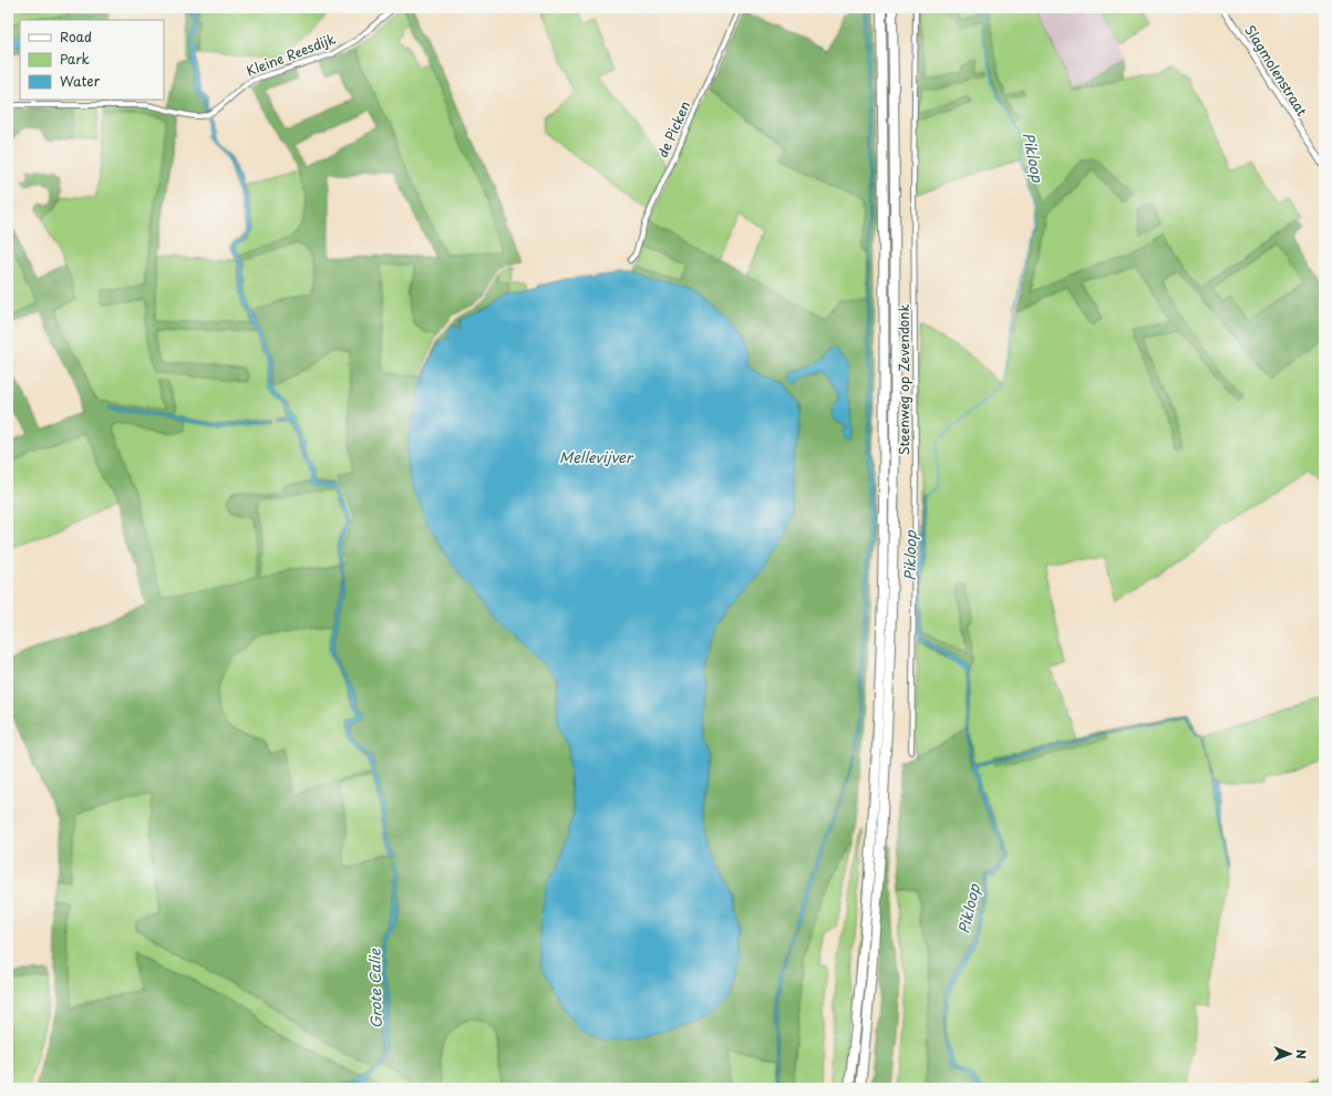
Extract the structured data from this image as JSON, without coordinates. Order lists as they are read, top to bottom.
{
  "streets": {
    "street": [
      "Kleine Reesdijk",
      "Slagmolenstraat",
      "de Picken",
      "Steenweg op Zevendonk"
    ]
  },
  "water": ["Pikloop", "Mellevijver", "Grote Calie"],
  "legend": ["Road", "Park", "Water"],
  "north": "right"
}
